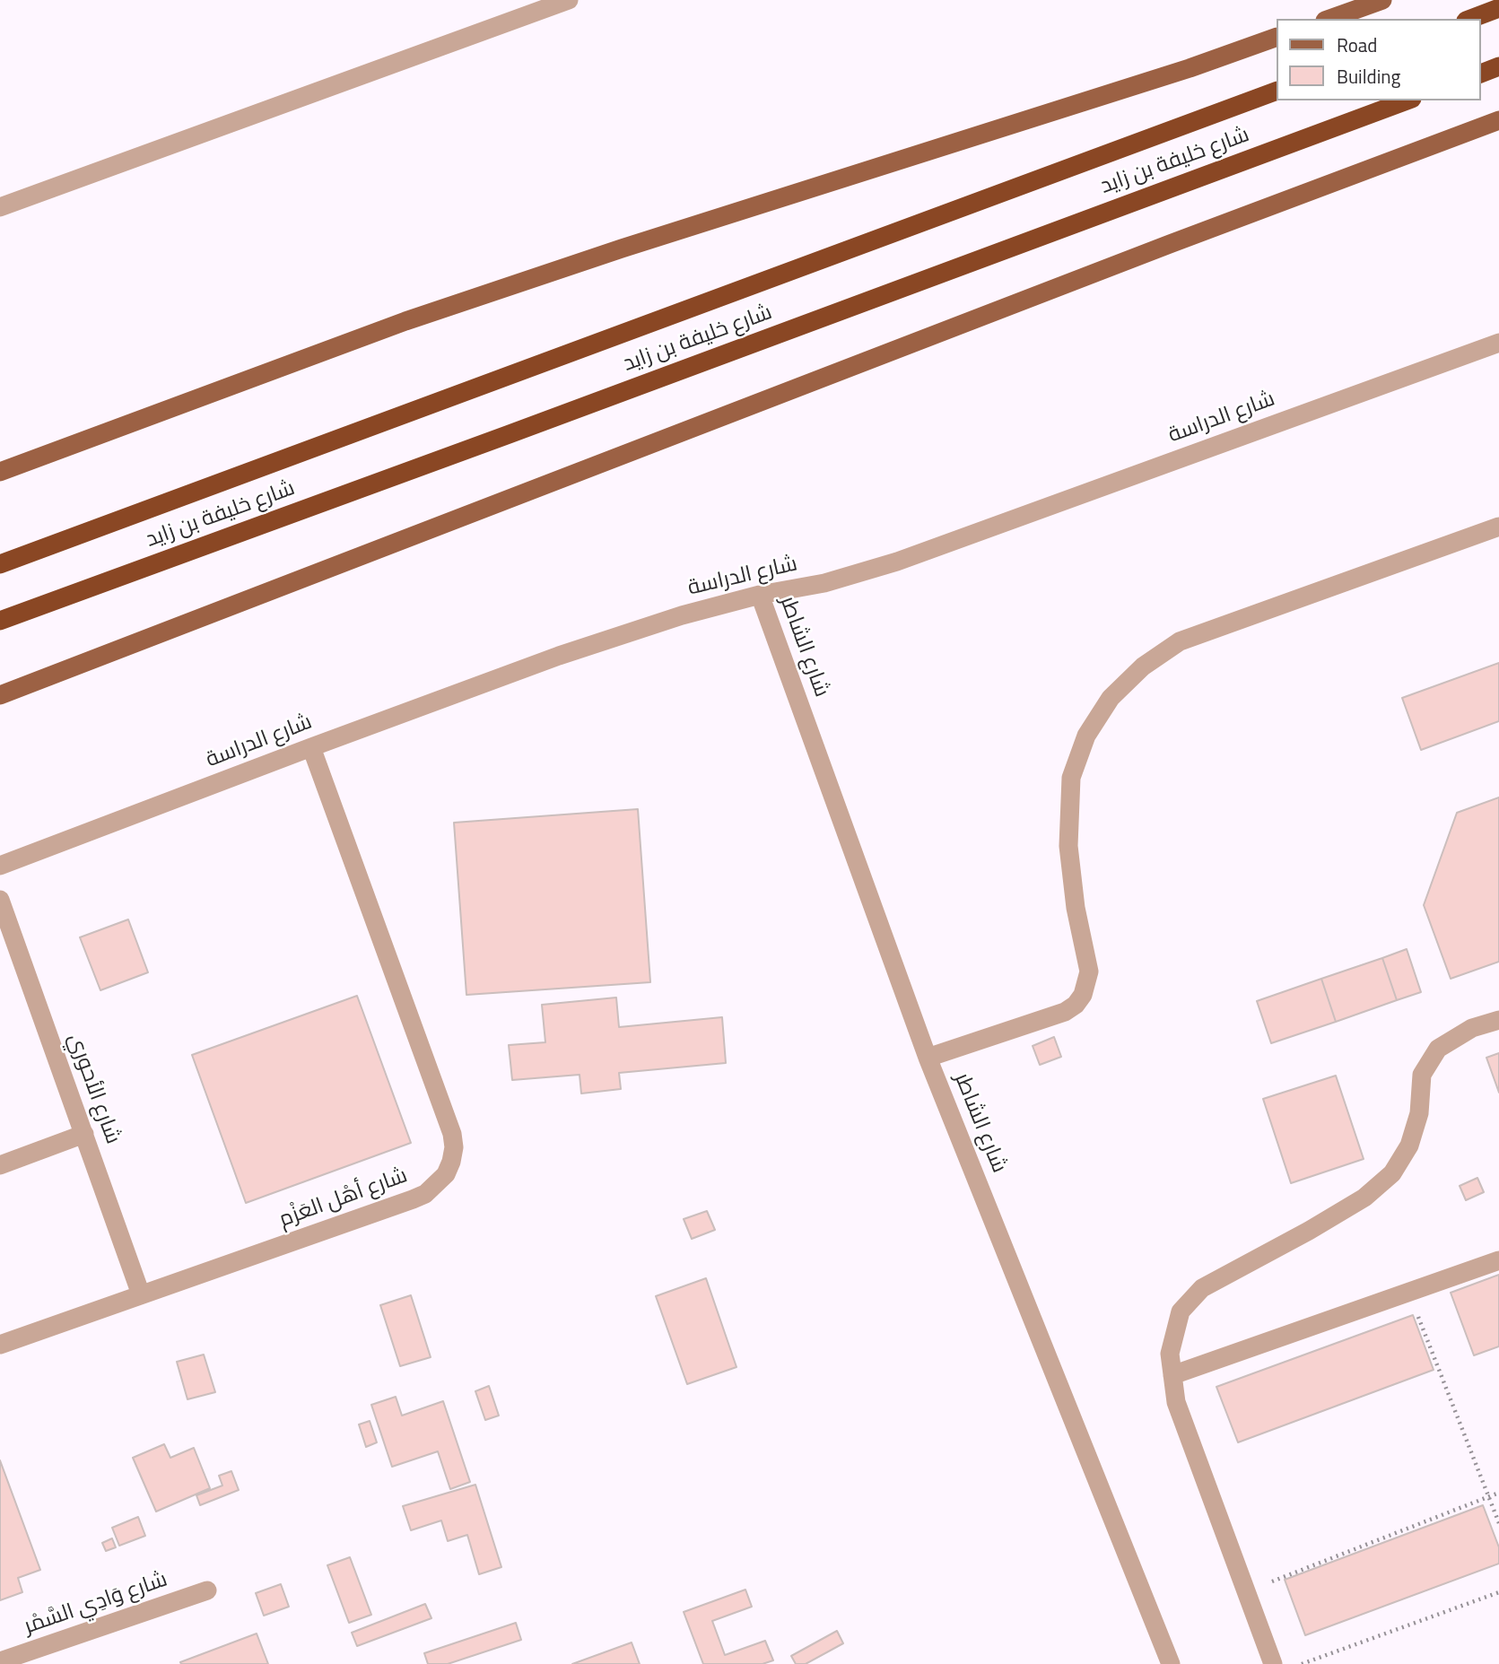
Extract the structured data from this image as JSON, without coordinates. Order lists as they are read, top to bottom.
{
  "streets": {
    "highway": ["شارع خليفة بن زايد"],
    "street": [
      "شارع الدراسة",
      "شارع الشاطر",
      "شارع الأحوري",
      "شارع أهْل العَزْم",
      "شارع وَادِي السَّمْر"
    ]
  },
  "crossings": [
    ["شارع الدراسة", "شارع الشاطر"],
    ["شارع الدراسة", "شارع أهْل العَزْم"],
    ["شارع الأحوري", "شارع أهْل العَزْم"]
  ],
  "legend": ["Road", "Building"]
}
